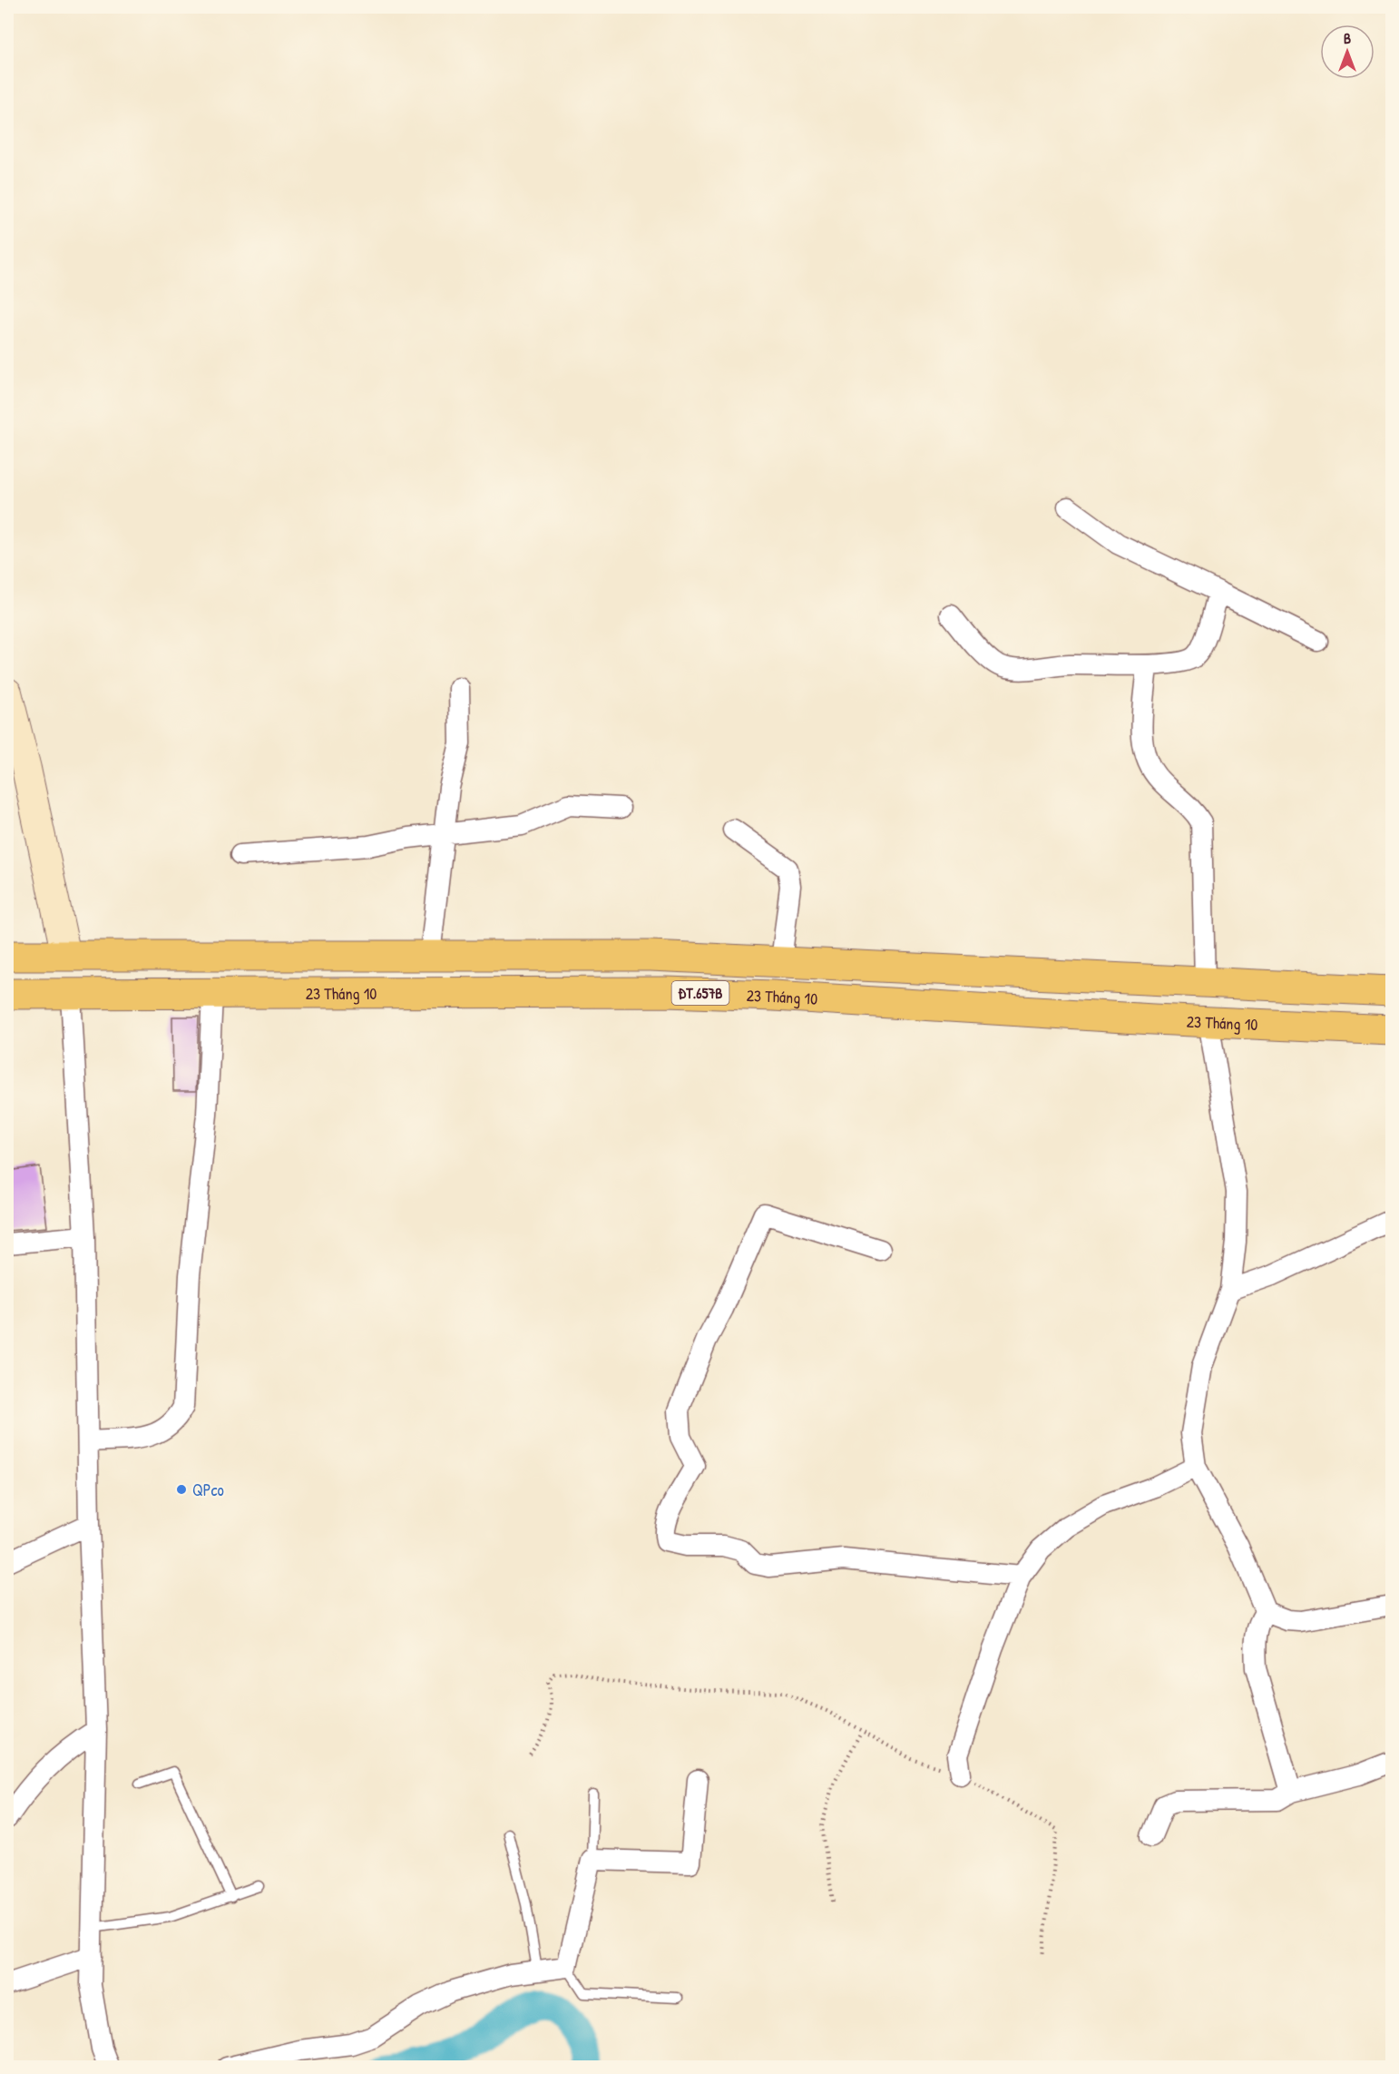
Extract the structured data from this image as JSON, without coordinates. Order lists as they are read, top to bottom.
{
  "streets": {
    "main road": ["ĐT.657B", "23 Tháng 10"]
  },
  "places": ["QPco"],
  "north": "top"
}
